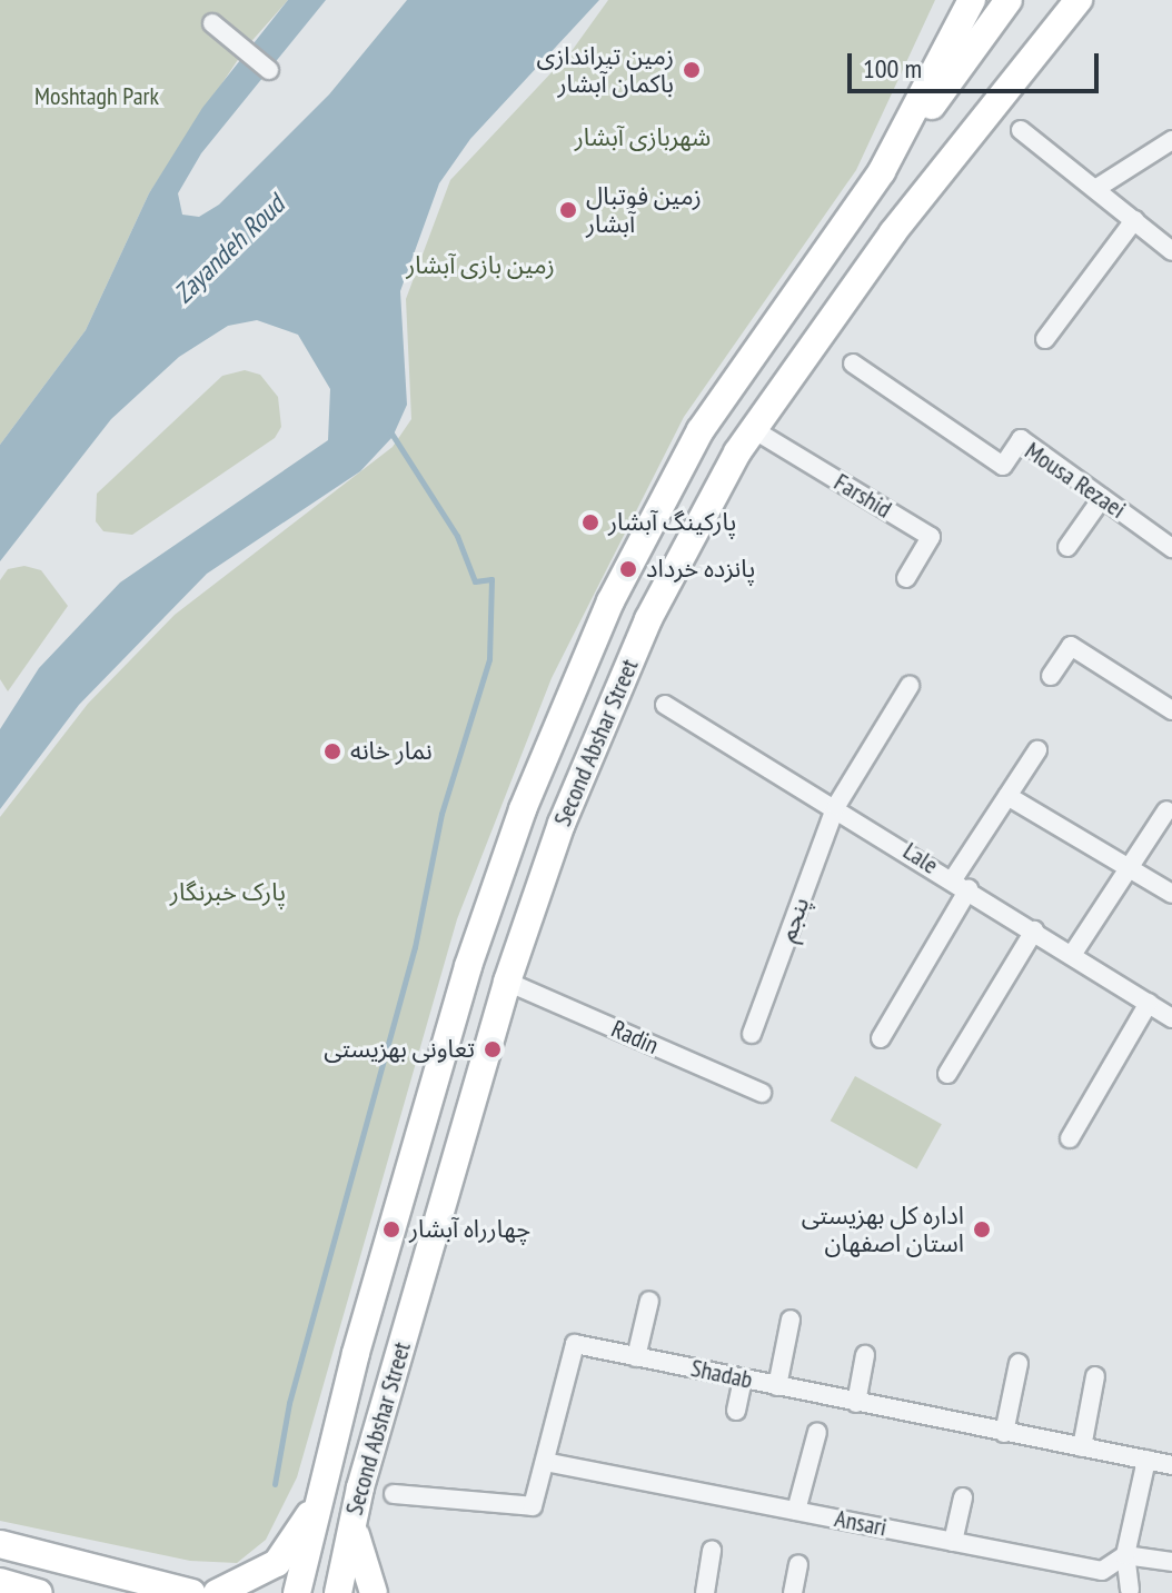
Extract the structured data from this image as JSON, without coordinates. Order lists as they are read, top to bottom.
{
  "streets": {
    "main road": ["Second Abshar Street"],
    "street": [
      "Mousa Rezaei",
      "Farshid",
      "Lale",
      "پنجم",
      "Radin",
      "Shadab",
      "Ansari"
    ]
  },
  "crossings": [
    ["Farshid", "Second Abshar Street"],
    ["Second Abshar Street", "Radin"],
    ["Lale", "پنجم"],
    ["Shadab", "Ansari"]
  ],
  "water": ["Zayandeh Roud"],
  "parks": [
    "Moshtagh Park",
    "شهربازی آبشار",
    "زمین بازی آبشار",
    "پارک خبرنگار"
  ],
  "places": [
    "زمین تیراندازی باکمان آبشار",
    "زمین فوتبال آبشار",
    "پارکینگ آبشار",
    "پانزده خرداد",
    "نمار خانه",
    "تعاونی بهزیستی",
    "چهارراه آبشار",
    "اداره کل بهزیستی استان اصفهان"
  ],
  "scale_bar": "100 m"
}
